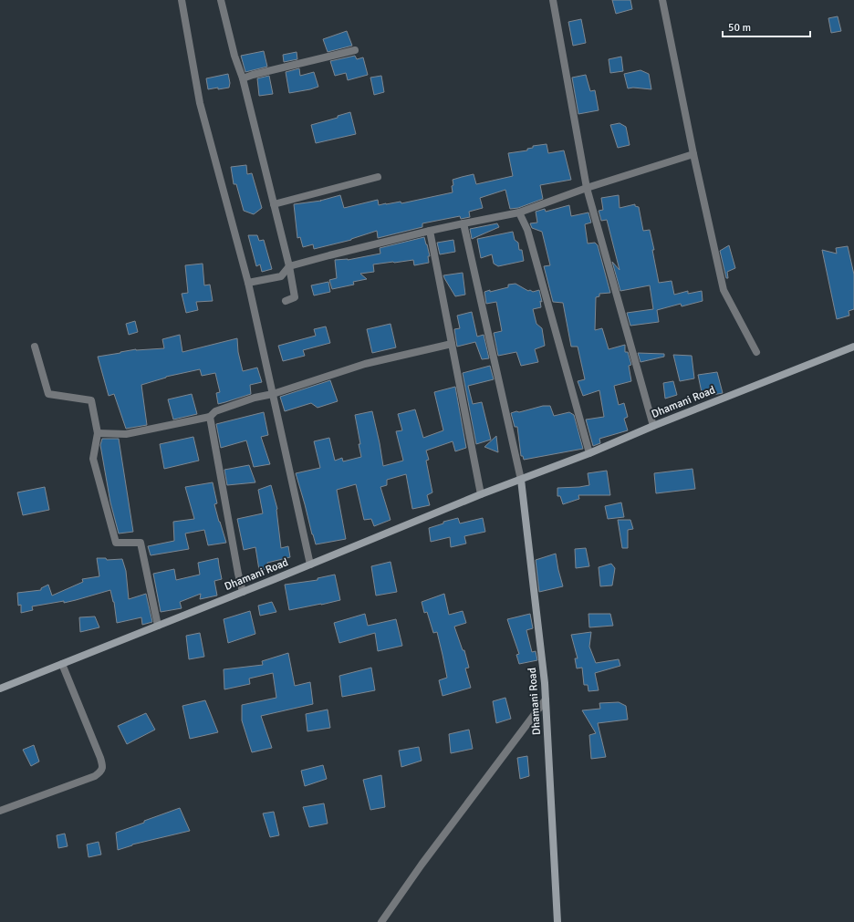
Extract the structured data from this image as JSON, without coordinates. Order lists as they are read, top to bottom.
{
  "streets": {
    "main road": ["Dhamani Road"]
  },
  "scale_bar": "50 m"
}
